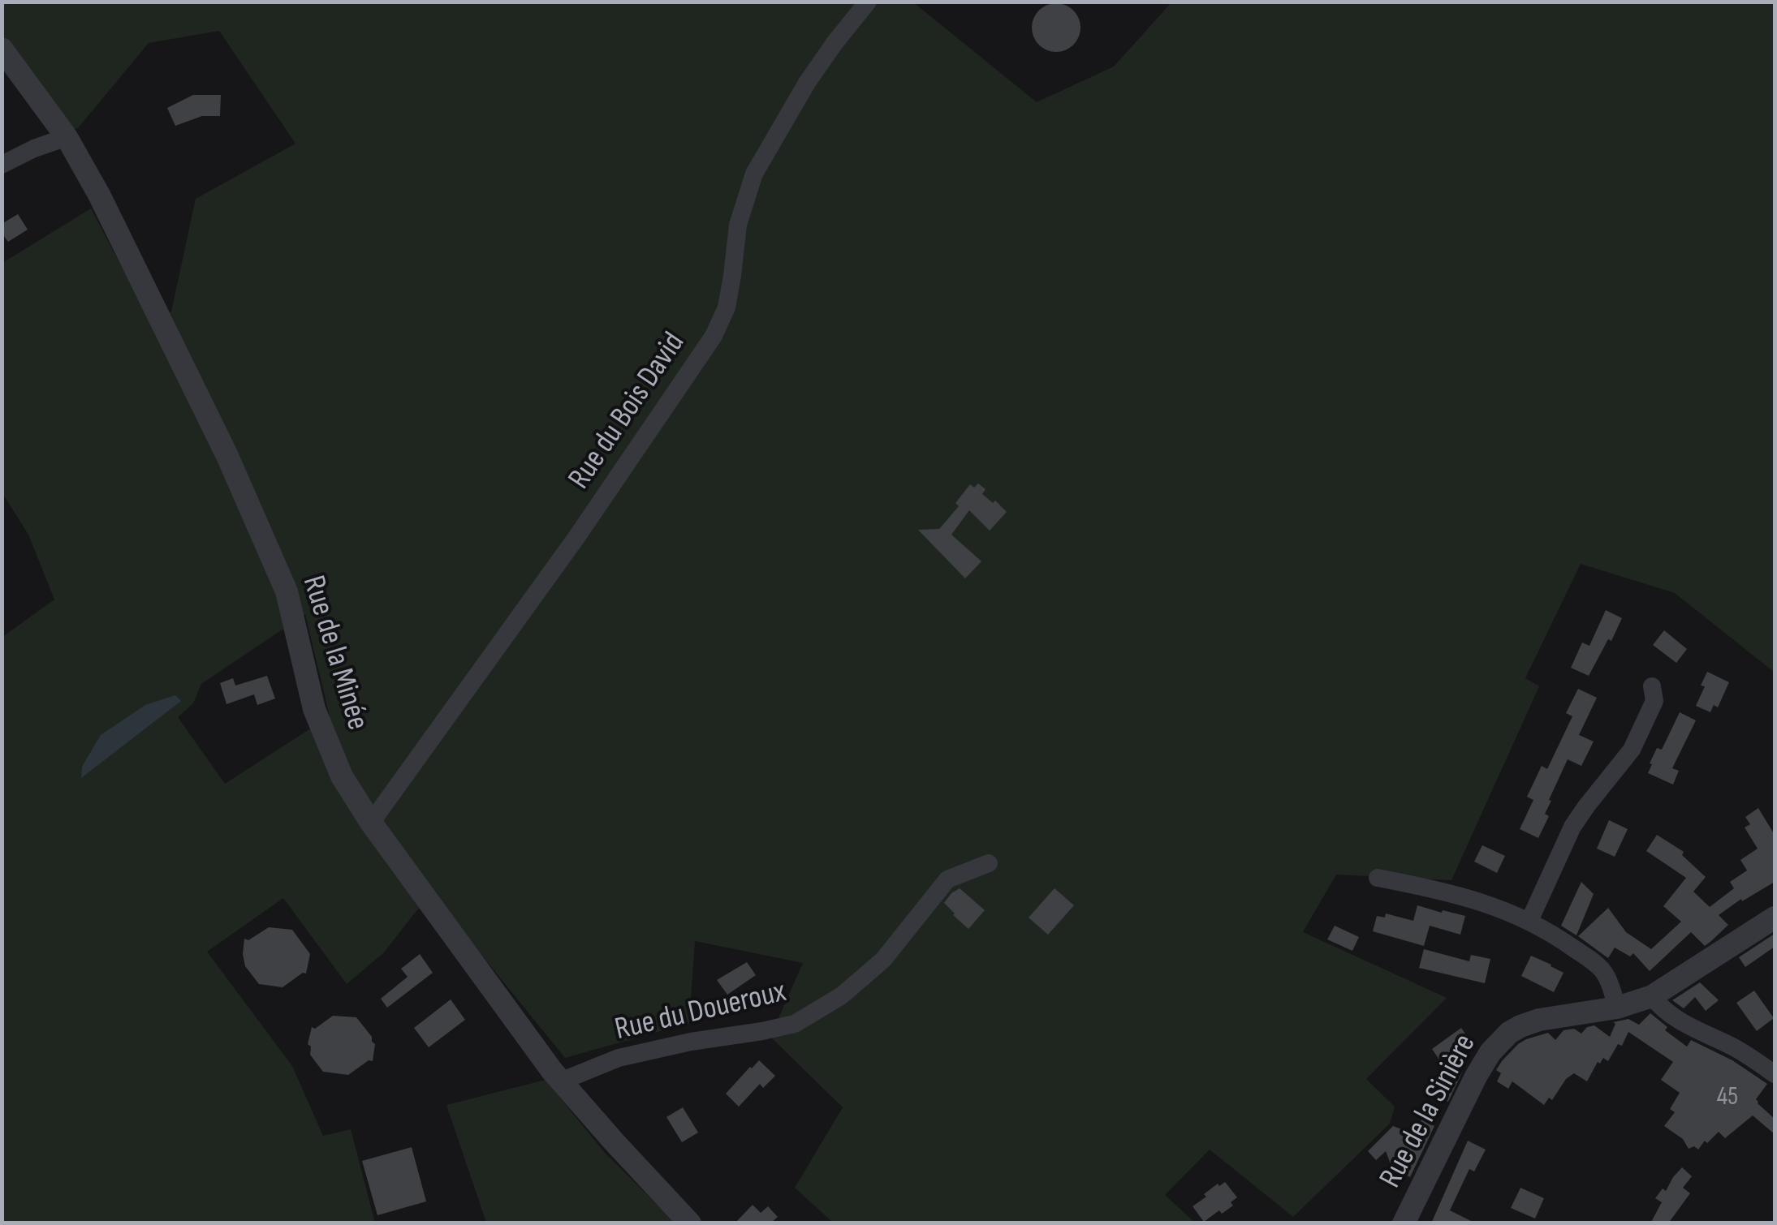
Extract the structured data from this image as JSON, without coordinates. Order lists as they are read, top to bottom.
{
  "streets": {
    "street": [
      "Rue du Bois David",
      "Rue de la Minée",
      "Rue du Doueroux",
      "Rue de la Sinière"
    ]
  },
  "crossings": [
    ["Rue du Bois David", "Rue de la Minée"],
    ["Rue de la Minée", "Rue du Doueroux"]
  ],
  "house_numbers": ["45"]
}
